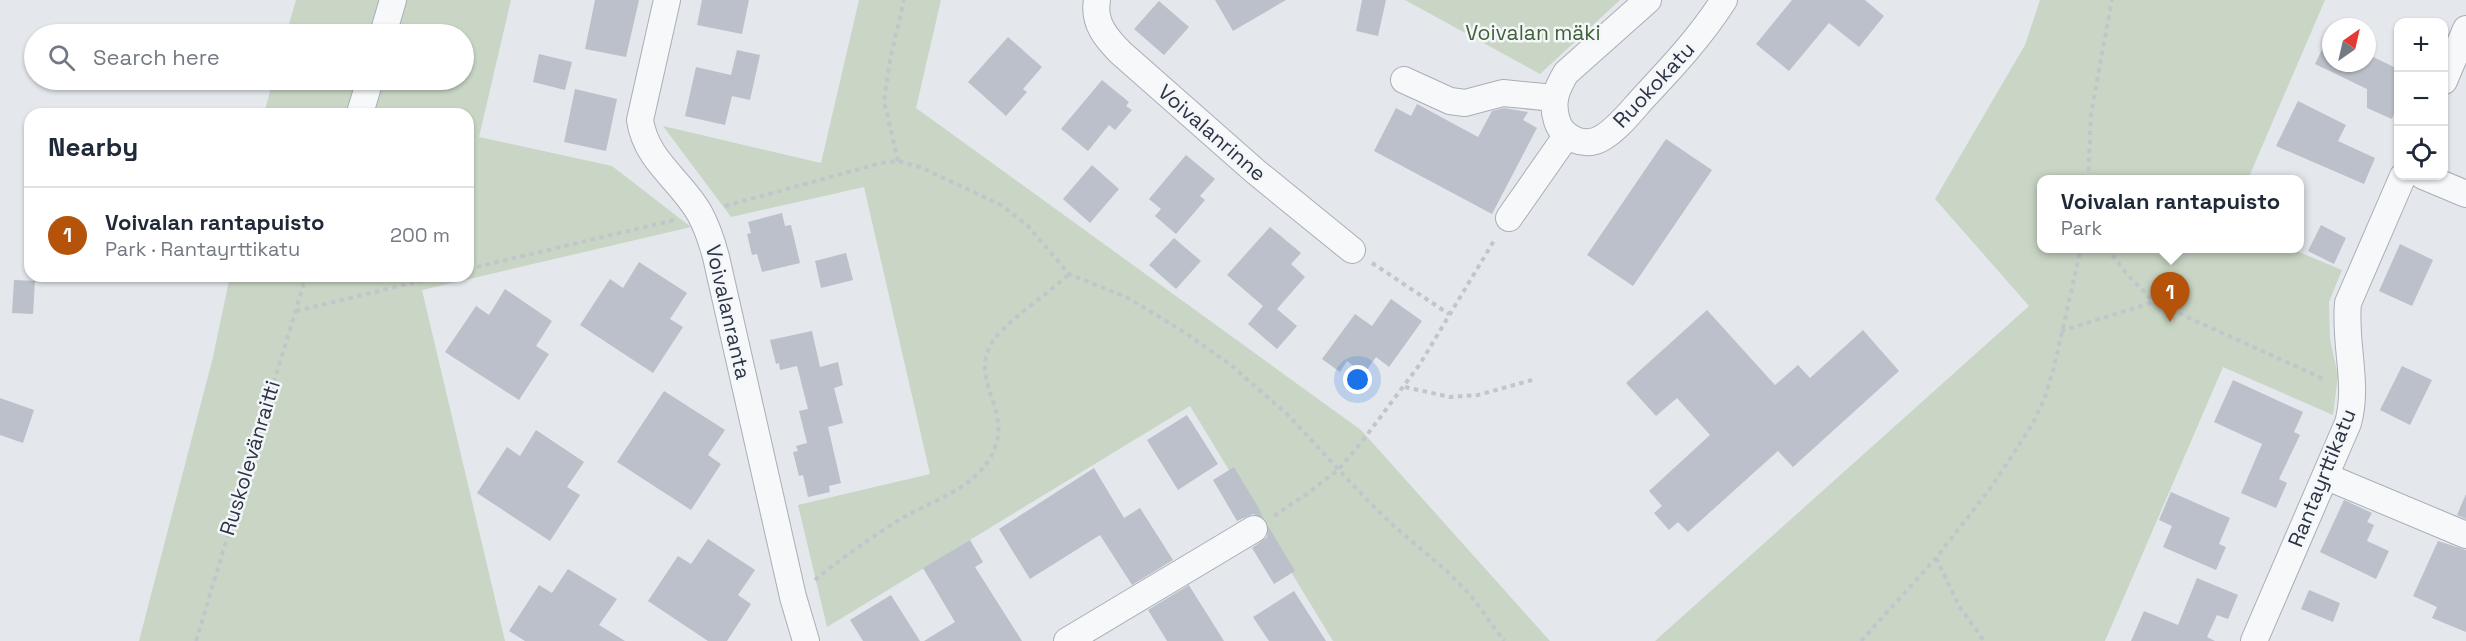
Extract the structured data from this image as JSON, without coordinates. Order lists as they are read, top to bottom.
{
  "streets": {
    "street": [
      "Ruokokatu",
      "Voivalanrinne",
      "Voivalanranta",
      "Rantayrttikatu"
    ],
    "path": ["Ruskolevänraitti"]
  },
  "parks": ["Voivalan mäki"],
  "north": "top right",
  "page": {
    "map_buttons": ["+", "−"],
    "search": "Search here",
    "heading": "Nearby",
    "popup": ["Voivalan rantapuisto", "Park"],
    "list": [
      {
        "mark": "1",
        "name": "Voivalan rantapuisto",
        "note": "Park · Rantayrttikatu",
        "value": "200 m"
      }
    ],
    "pins": "1"
  }
}
